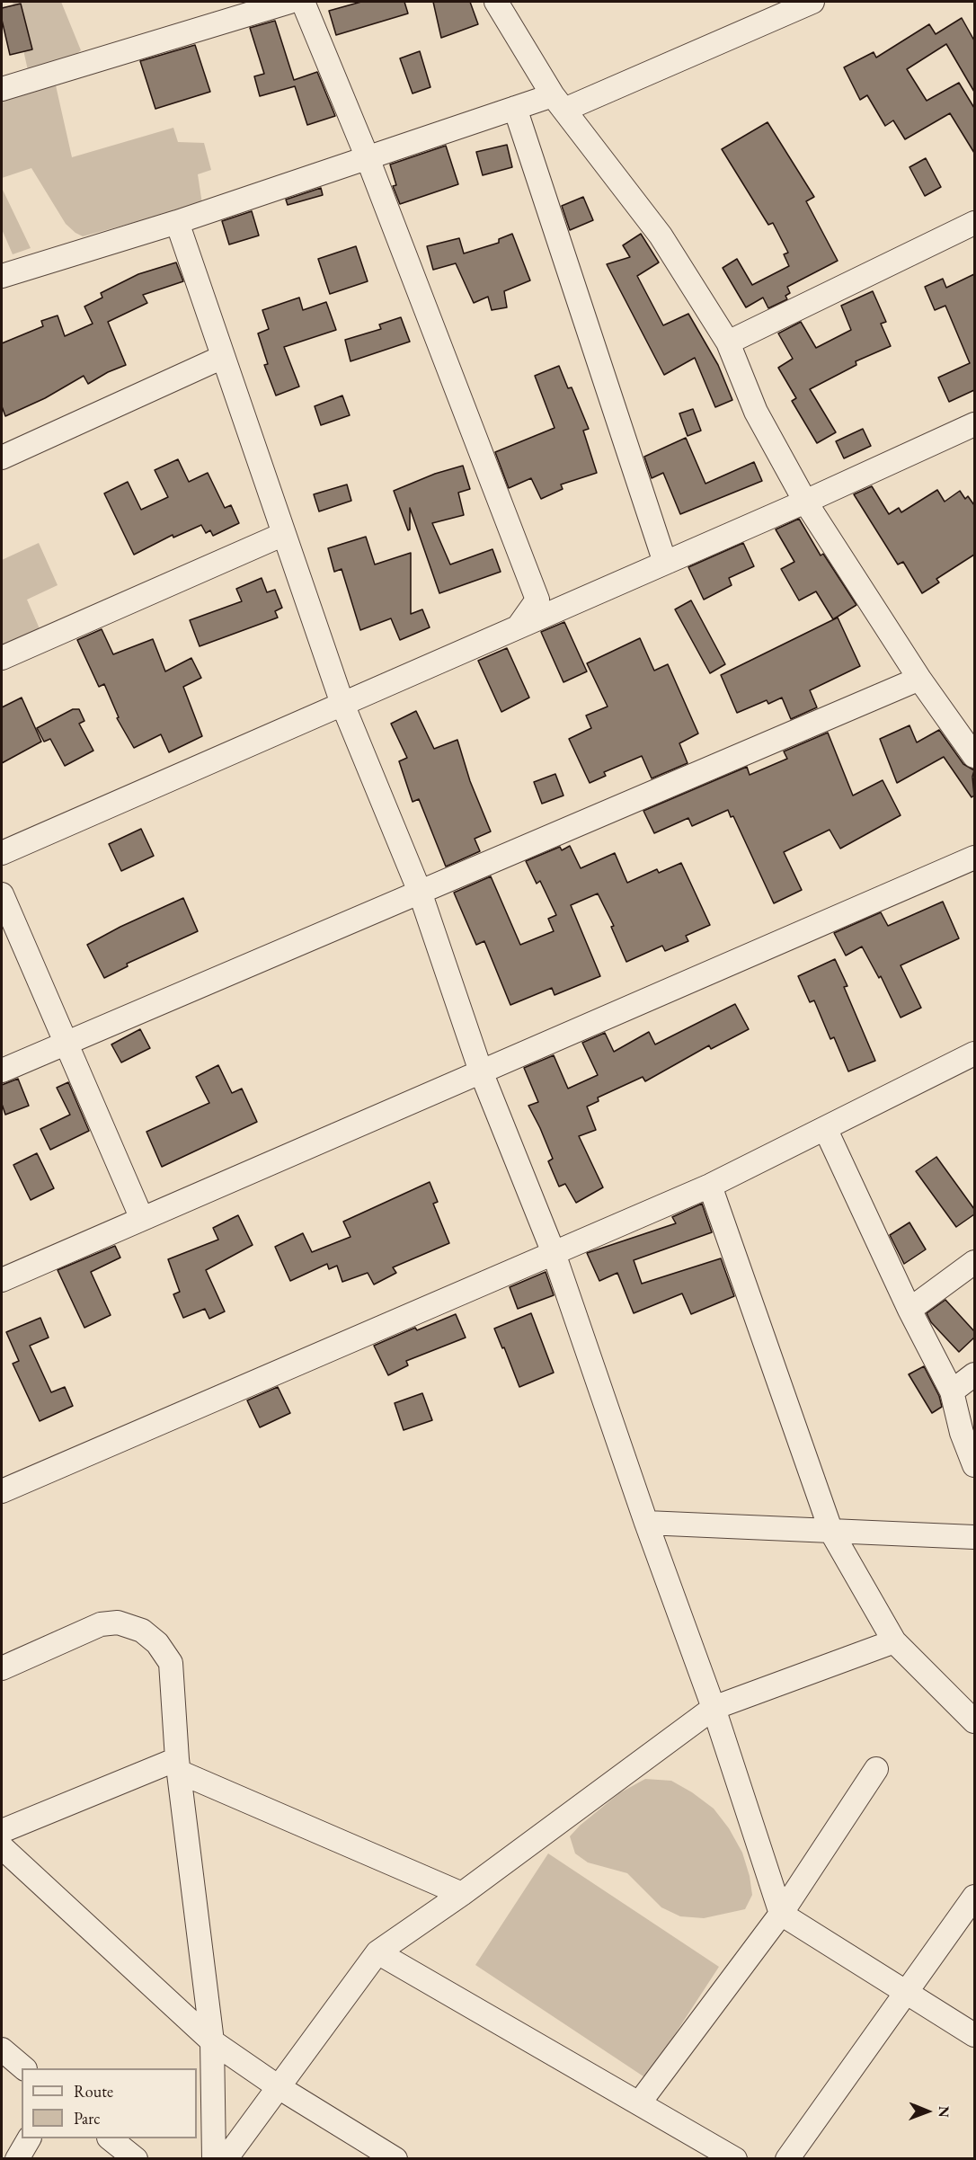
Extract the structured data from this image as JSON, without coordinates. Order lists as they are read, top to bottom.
{
  "legend": ["Route", "Parc"],
  "north": "right"
}
